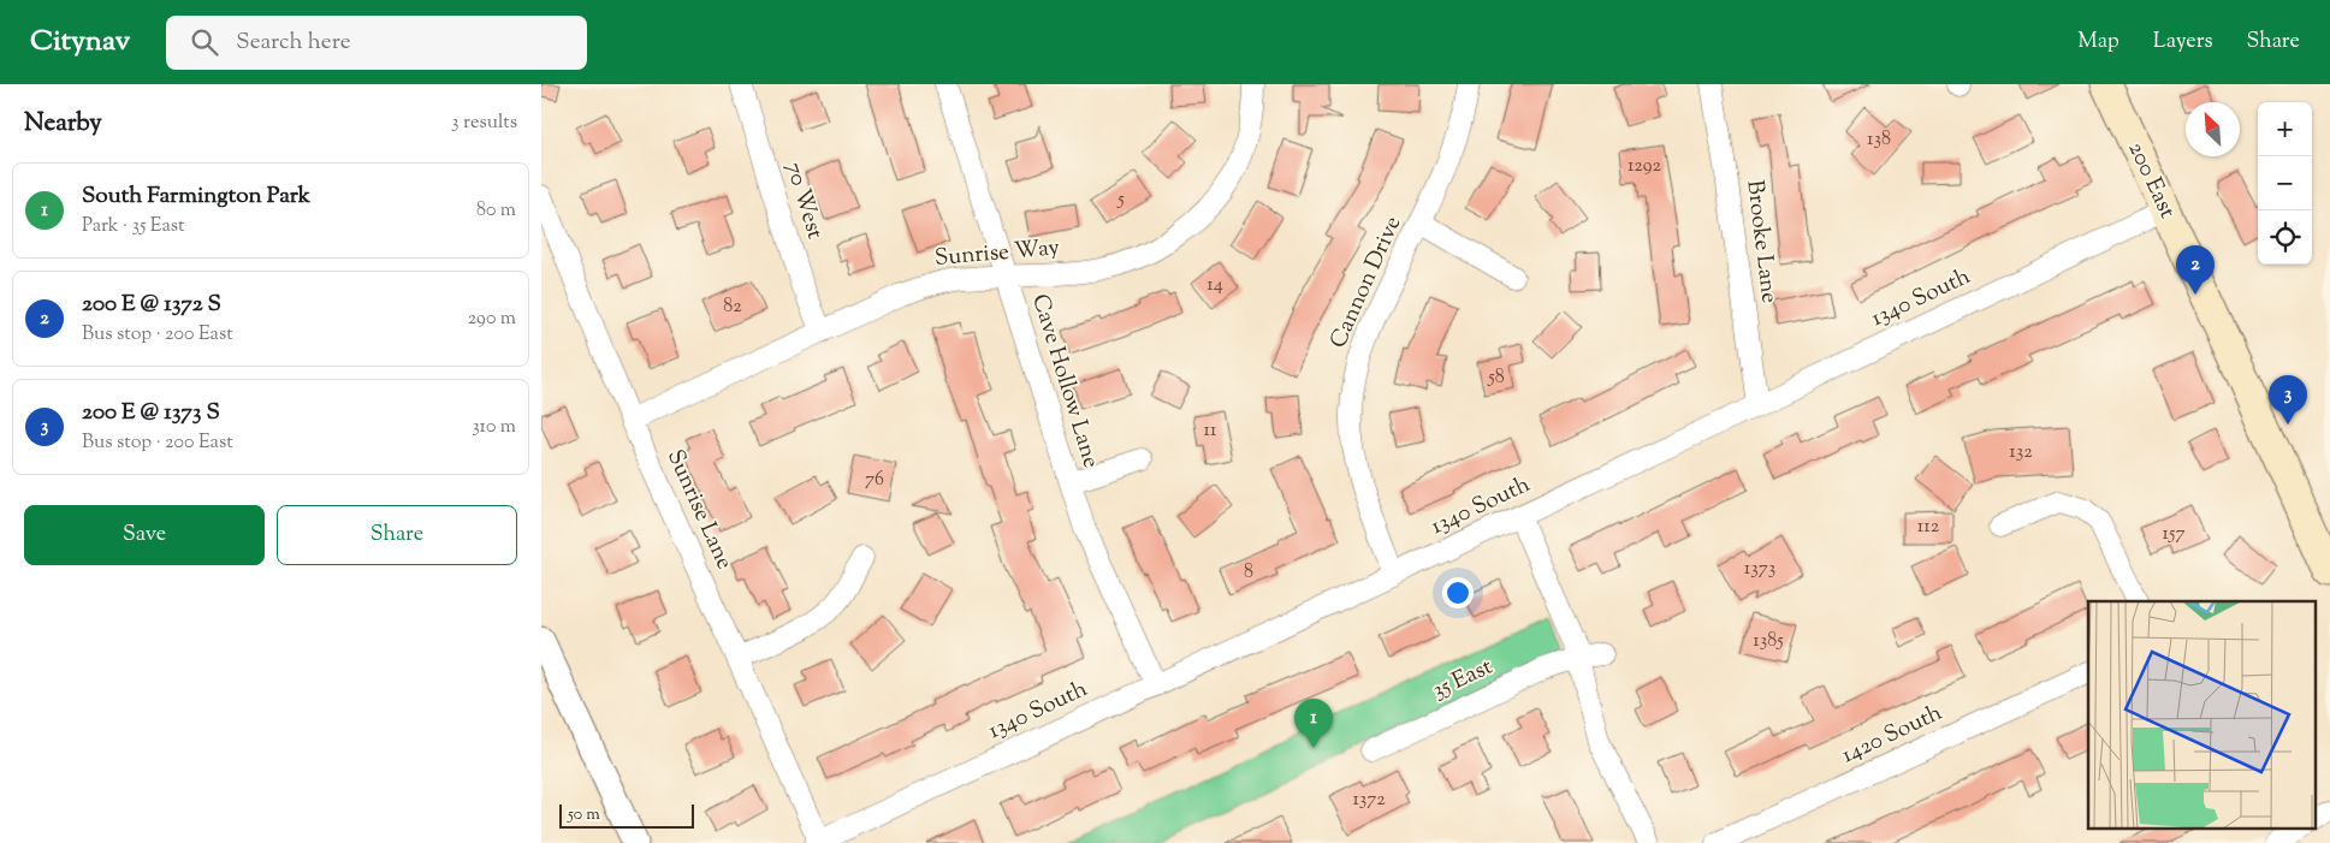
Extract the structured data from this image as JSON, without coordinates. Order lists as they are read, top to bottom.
{
  "streets": {
    "main road": ["200 East"],
    "street": [
      "70 West",
      "Brooke Lane",
      "Sunrise Way",
      "Cannon Drive",
      "1340 South",
      "Cave Hollow Lane",
      "Sunrise Lane",
      "35 East",
      "1420 South"
    ]
  },
  "crossings": [
    ["200 East", "1340 South"],
    ["70 West", "Sunrise Way"],
    ["Brooke Lane", "1340 South"],
    ["Sunrise Way", "Cave Hollow Lane"],
    ["Sunrise Way", "Sunrise Lane"],
    ["Cannon Drive", "1340 South"],
    ["1340 South", "Cave Hollow Lane"],
    ["1340 South", "Sunrise Lane"]
  ],
  "house_numbers": [
    "138",
    "1292",
    "5",
    "14",
    "82",
    "58",
    "11",
    "132",
    "76",
    "112",
    "157",
    "1373",
    "8",
    "1385",
    "1372"
  ],
  "scale_bar": "50 m",
  "north": "top left",
  "page": {
    "header": "Citynav",
    "search": "Search here",
    "nav": ["Map", "Layers", "Share"],
    "heading": ["Nearby", "3 results"],
    "map_buttons": ["+", "−"],
    "list": [
      {
        "mark": "1",
        "name": "South Farmington Park",
        "note": "Park · 35 East",
        "value": "80 m"
      },
      {
        "mark": "2",
        "name": "200 E @ 1372 S",
        "note": "Bus stop · 200 East",
        "value": "290 m"
      },
      {
        "mark": "3",
        "name": "200 E @ 1373 S",
        "note": "Bus stop · 200 East",
        "value": "310 m"
      }
    ],
    "pins": ["2", "3", "1"],
    "buttons": ["Save", "Share"],
    "scale": "50 m"
  }
}
